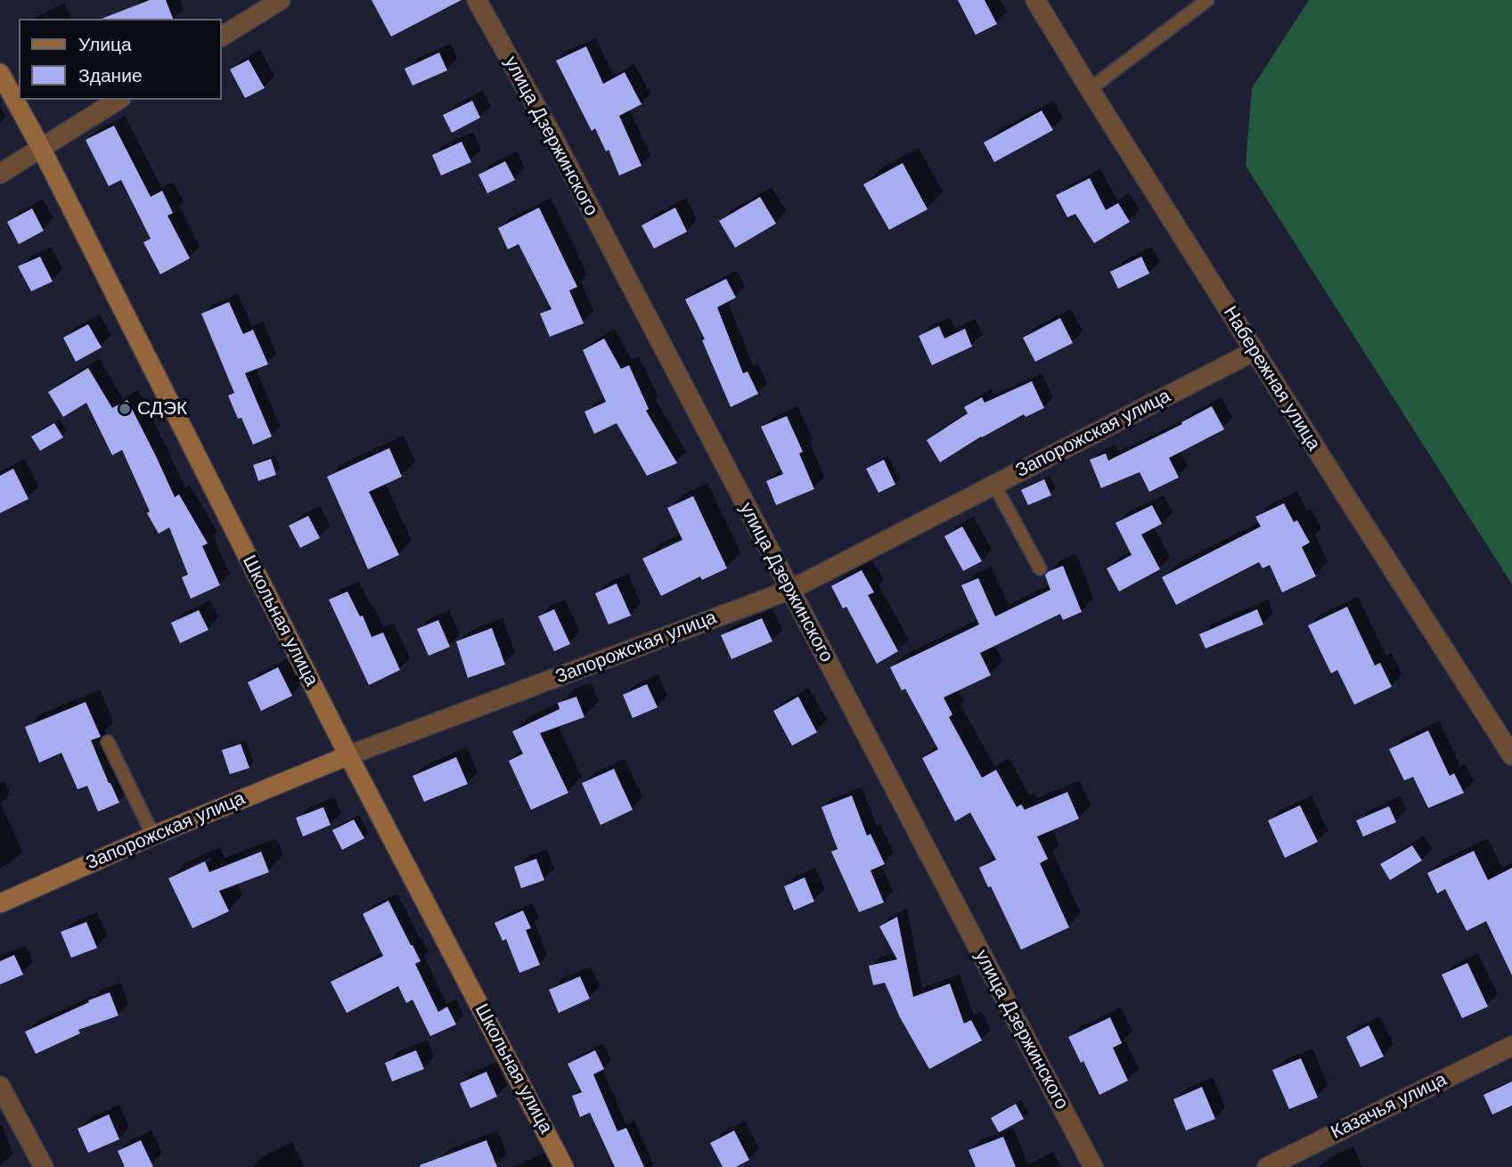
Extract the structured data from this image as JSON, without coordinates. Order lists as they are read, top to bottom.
{
  "streets": {
    "street": [
      "улица Дзержинского",
      "Набережная улица",
      "Запорожская улица",
      "Школьная улица",
      "Казачья улица"
    ]
  },
  "crossings": [
    ["улица Дзержинского", "Запорожская улица"],
    ["Набережная улица", "Запорожская улица"],
    ["Запорожская улица", "Школьная улица"]
  ],
  "places": ["СДЭК"],
  "legend": ["Улица", "Здание"]
}
